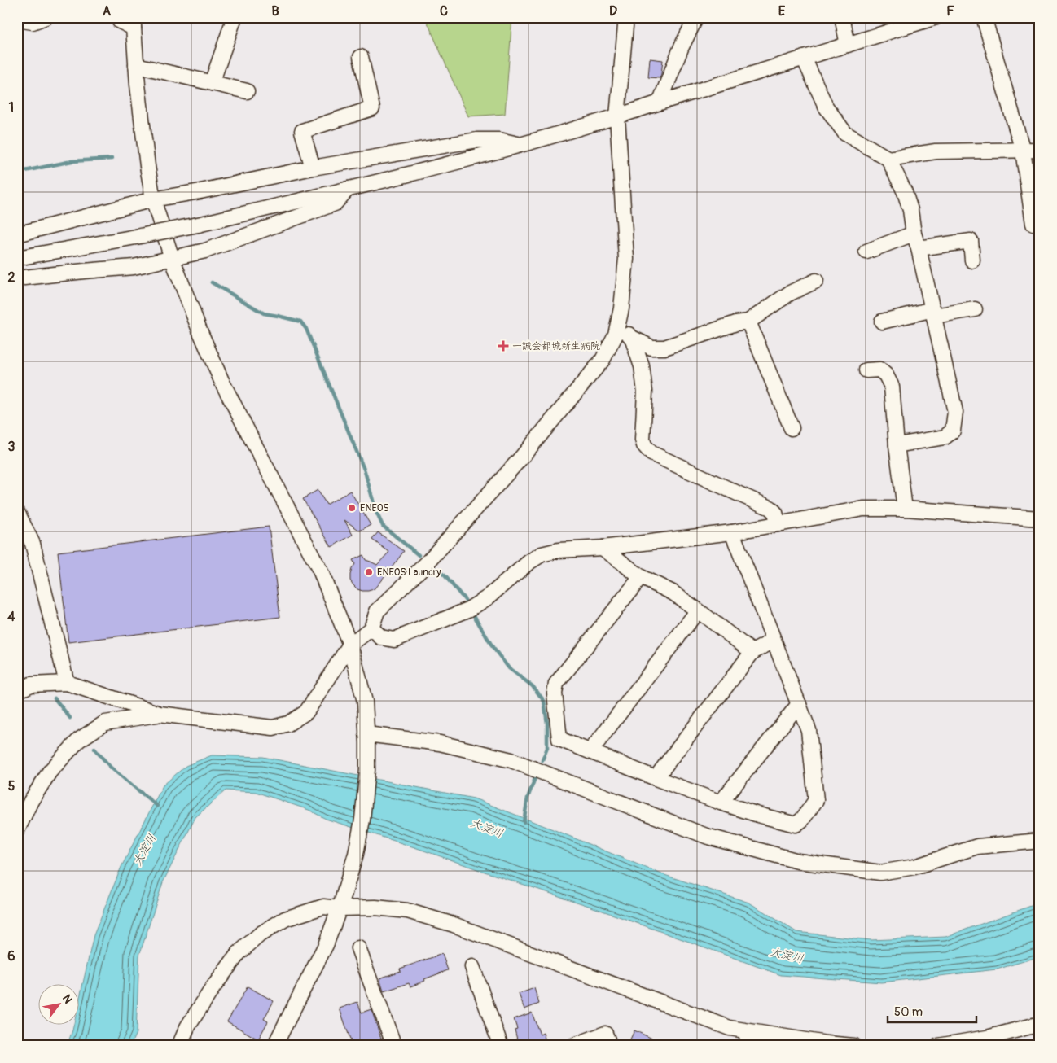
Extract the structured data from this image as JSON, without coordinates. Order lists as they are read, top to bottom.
{
  "water": ["大淀川"],
  "places": {
    "health": ["一誠会都城新生病院"],
    "other": ["ENEOS", "ENEOS Laundry"]
  },
  "scale_bar": "50 m",
  "north": "top right",
  "grid": {
    "columns": [
      "A",
      "B",
      "C",
      "D",
      "E",
      "F"
    ],
    "rows": [
      "1",
      "2",
      "3",
      "4",
      "5",
      "6"
    ]
  }
}
